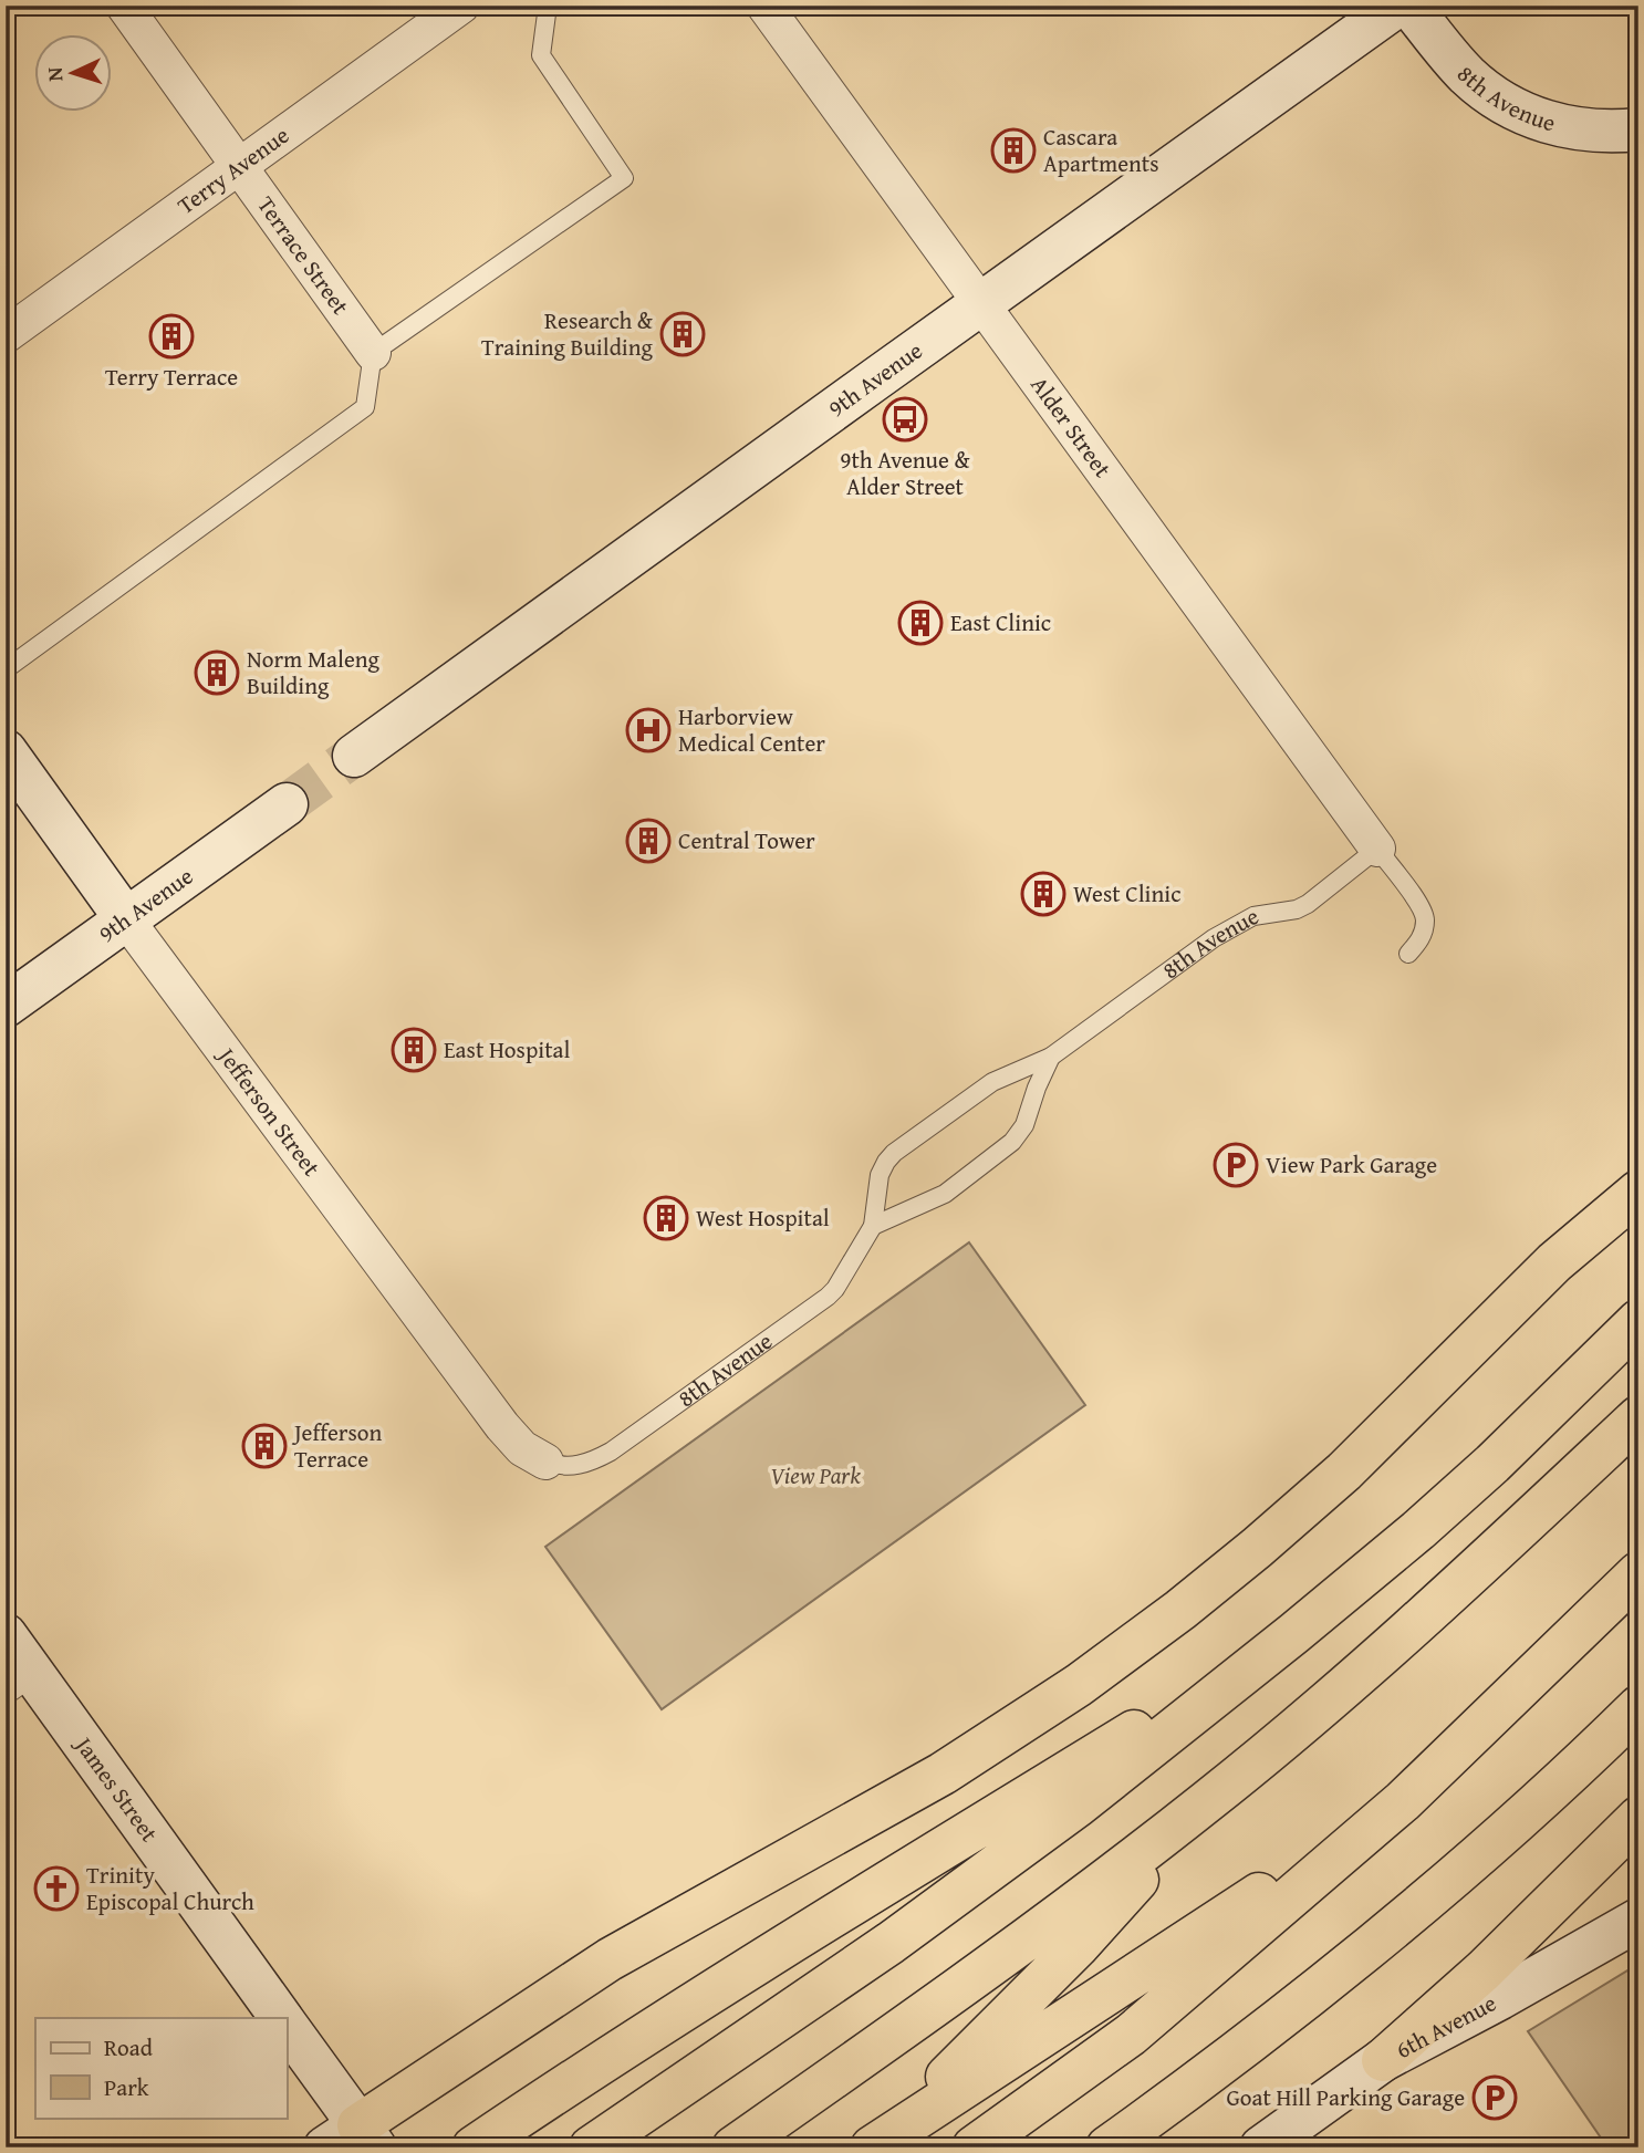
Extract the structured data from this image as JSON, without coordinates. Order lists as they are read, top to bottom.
{
  "streets": {
    "street": [
      "8th Avenue",
      "Terry Avenue",
      "Terrace Street",
      "9th Avenue",
      "Alder Street",
      "Jefferson Street",
      "James Street",
      "6th Avenue"
    ]
  },
  "crossings": [
    ["8th Avenue", "Alder Street"],
    ["8th Avenue", "Jefferson Street"],
    ["Terry Avenue", "Terrace Street"],
    ["9th Avenue", "Alder Street"],
    ["9th Avenue", "Jefferson Street"]
  ],
  "parks": ["View Park"],
  "places": {
    "building": [
      "Cascara Apartments",
      "Research & Training Building",
      "Terry Terrace",
      "East Clinic",
      "Norm Maleng Building",
      "Central Tower",
      "West Clinic",
      "East Hospital",
      "West Hospital",
      "Jefferson Terrace"
    ],
    "bus stop": ["9th Avenue & Alder Street"],
    "hospital": ["Harborview Medical Center"],
    "parking": ["View Park Garage", "Goat Hill Parking Garage"],
    "church": ["Trinity Episcopal Church"]
  },
  "legend": ["Road", "Park"],
  "north": "left"
}
